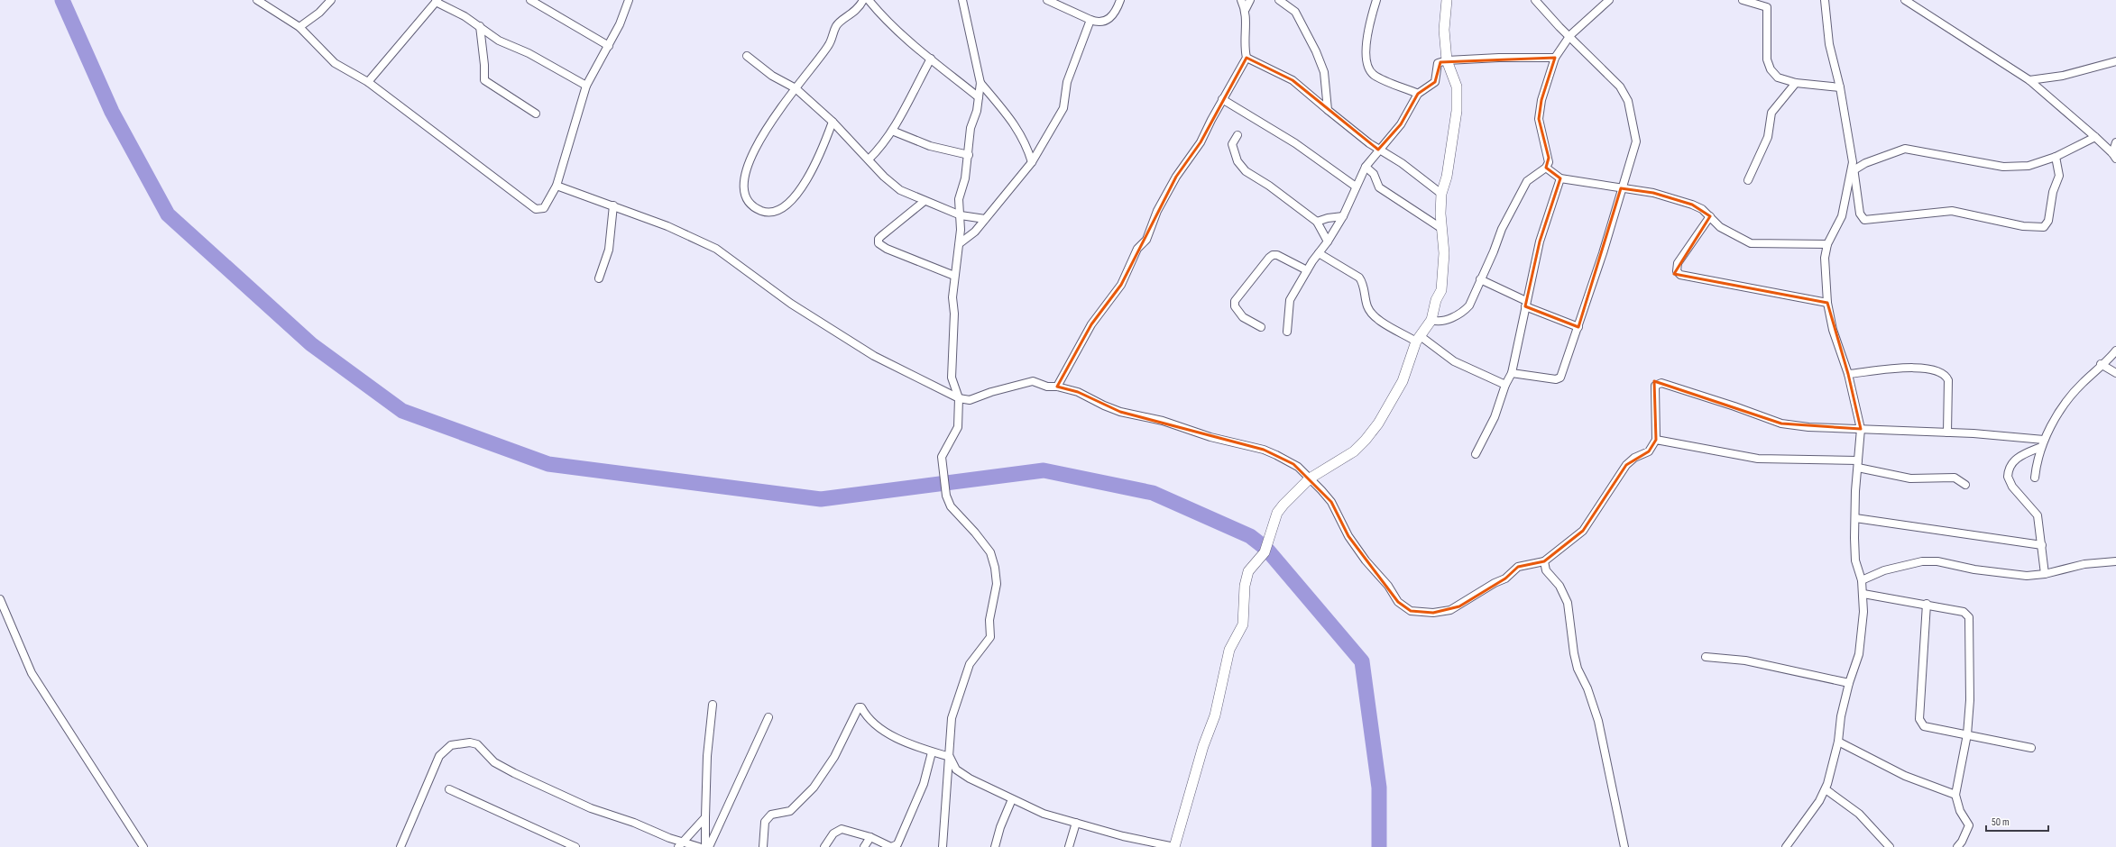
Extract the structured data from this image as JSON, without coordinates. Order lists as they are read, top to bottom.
{
  "scale_bar": "50 m"
}
